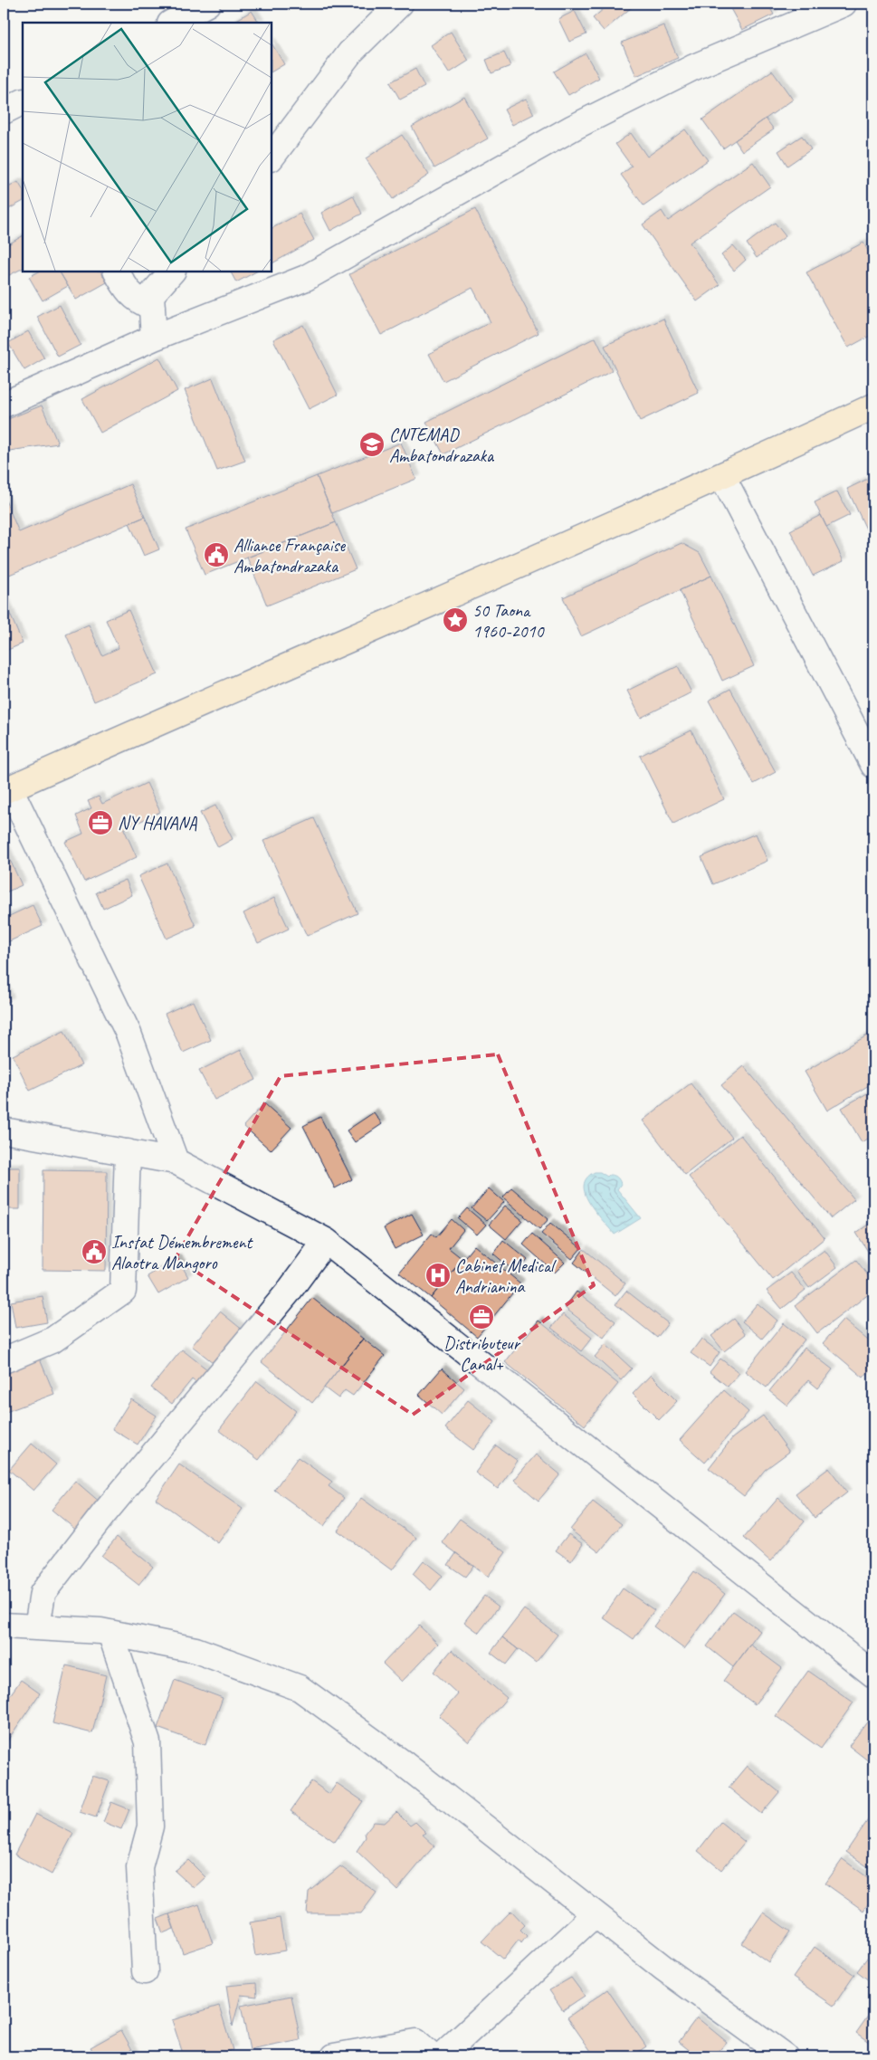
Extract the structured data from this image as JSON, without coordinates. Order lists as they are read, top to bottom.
{
  "places": {
    "school or university": ["CNTEMAD Ambatondrazaka"],
    "public building": ["Alliance Française Ambatondrazaka", "Instat Démembrement Alaotra Mangoro"],
    "place": ["50 Taona 1960-2010"],
    "office": ["NY HAVANA", "Distributeur Canal+"],
    "hospital": ["Cabinet Medical Andrianina"]
  }
}
